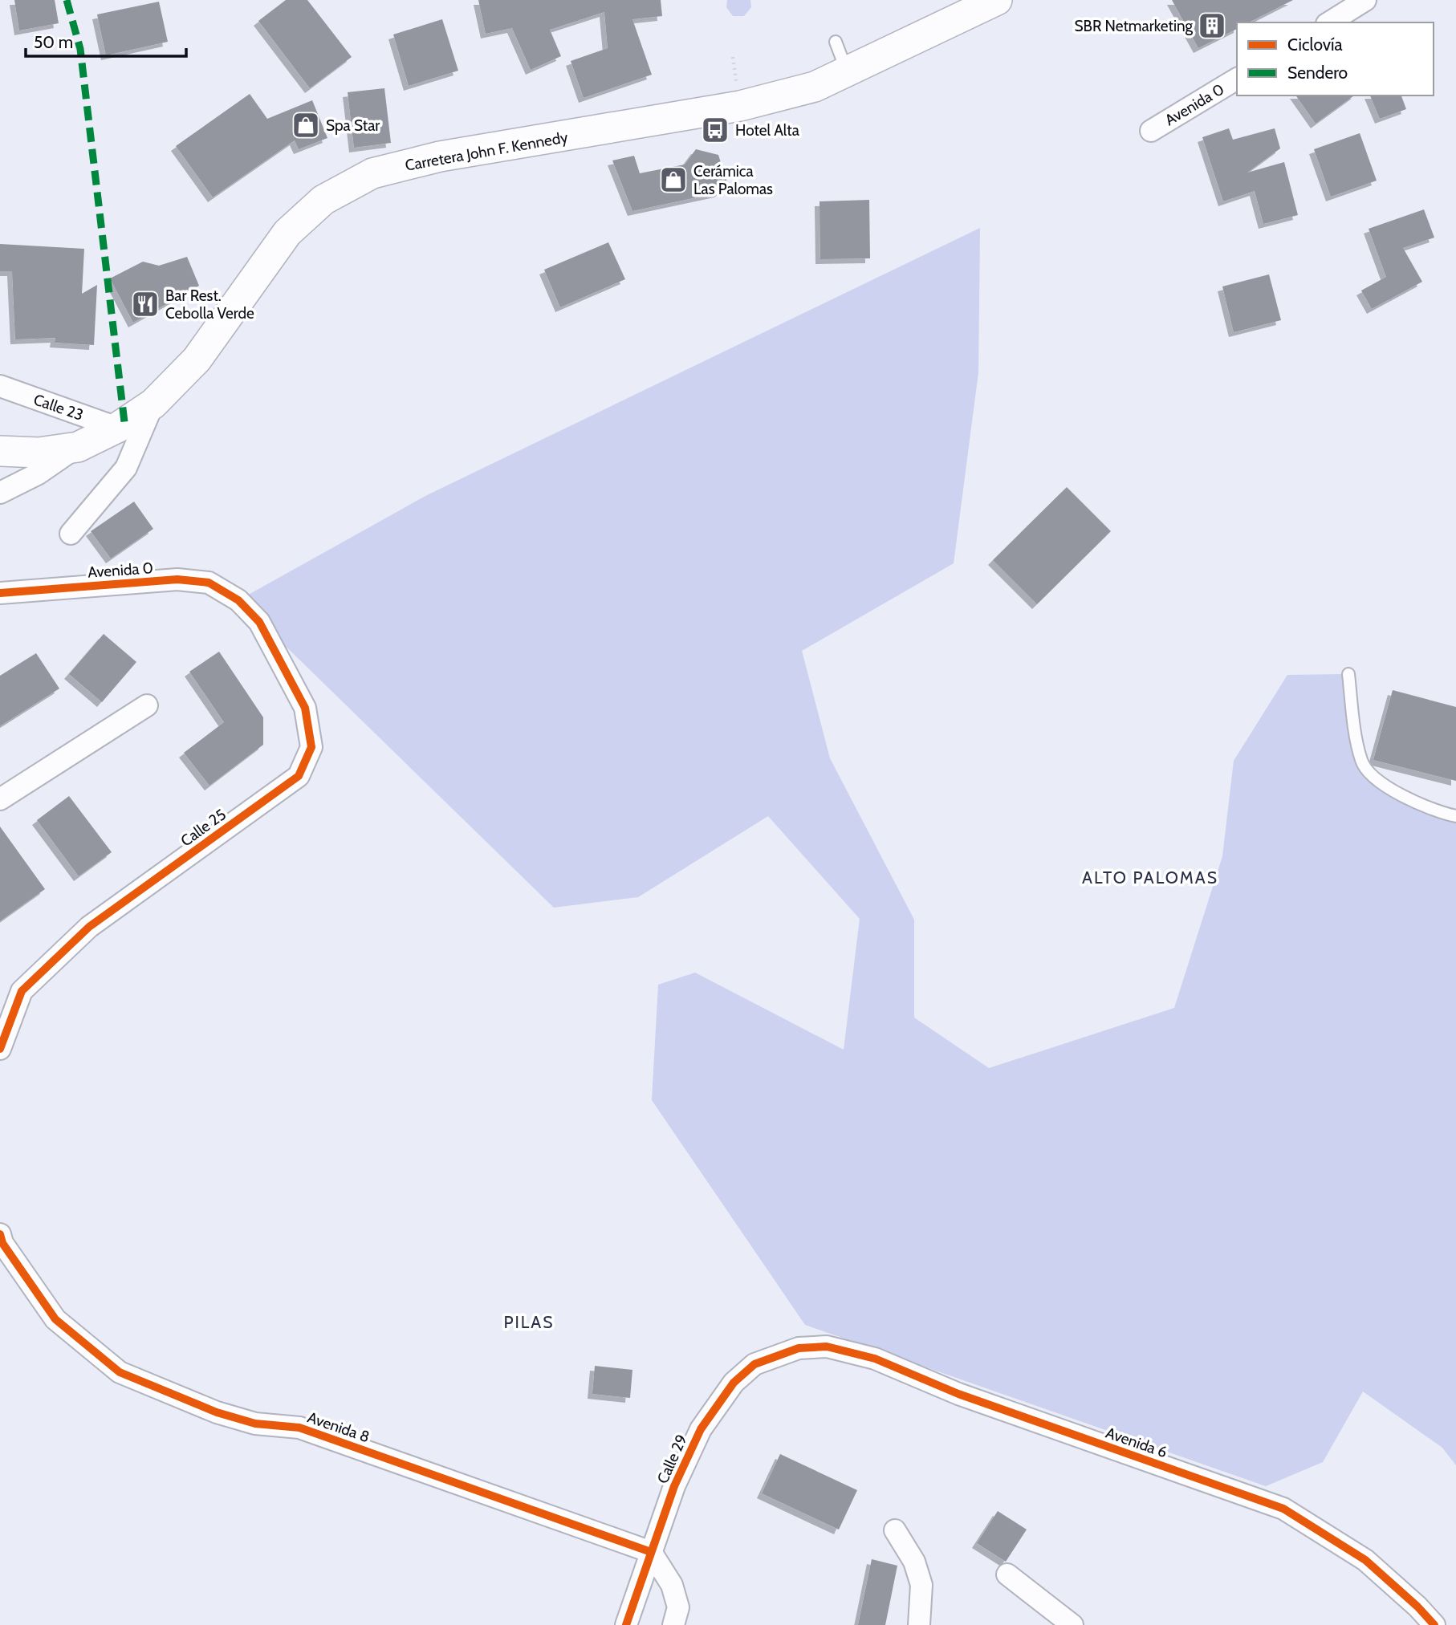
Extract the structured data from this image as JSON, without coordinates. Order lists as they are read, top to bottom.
{
  "streets": {
    "main road": ["Carretera John F. Kennedy"],
    "street": [
      "Avenida 0",
      "Calle 23",
      "Calle 25",
      "Avenida 8",
      "Avenida 6",
      "Calle 29"
    ]
  },
  "crossings": [
    ["Avenida 0", "Calle 25"],
    ["Carretera John F. Kennedy", "Calle 23"],
    ["Avenida 8", "Calle 29"],
    ["Avenida 6", "Calle 29"]
  ],
  "districts": ["ALTO PALOMAS", "PILAS"],
  "places": {
    "building": ["SBR Netmarketing"],
    "shop": ["Spa Star", "Cerámica Las Palomas"],
    "bus stop": ["Hotel Alta"],
    "restaurant": ["Bar Rest. Cebolla Verde"]
  },
  "legend": ["Ciclovía", "Sendero"],
  "scale_bar": "50 m"
}
